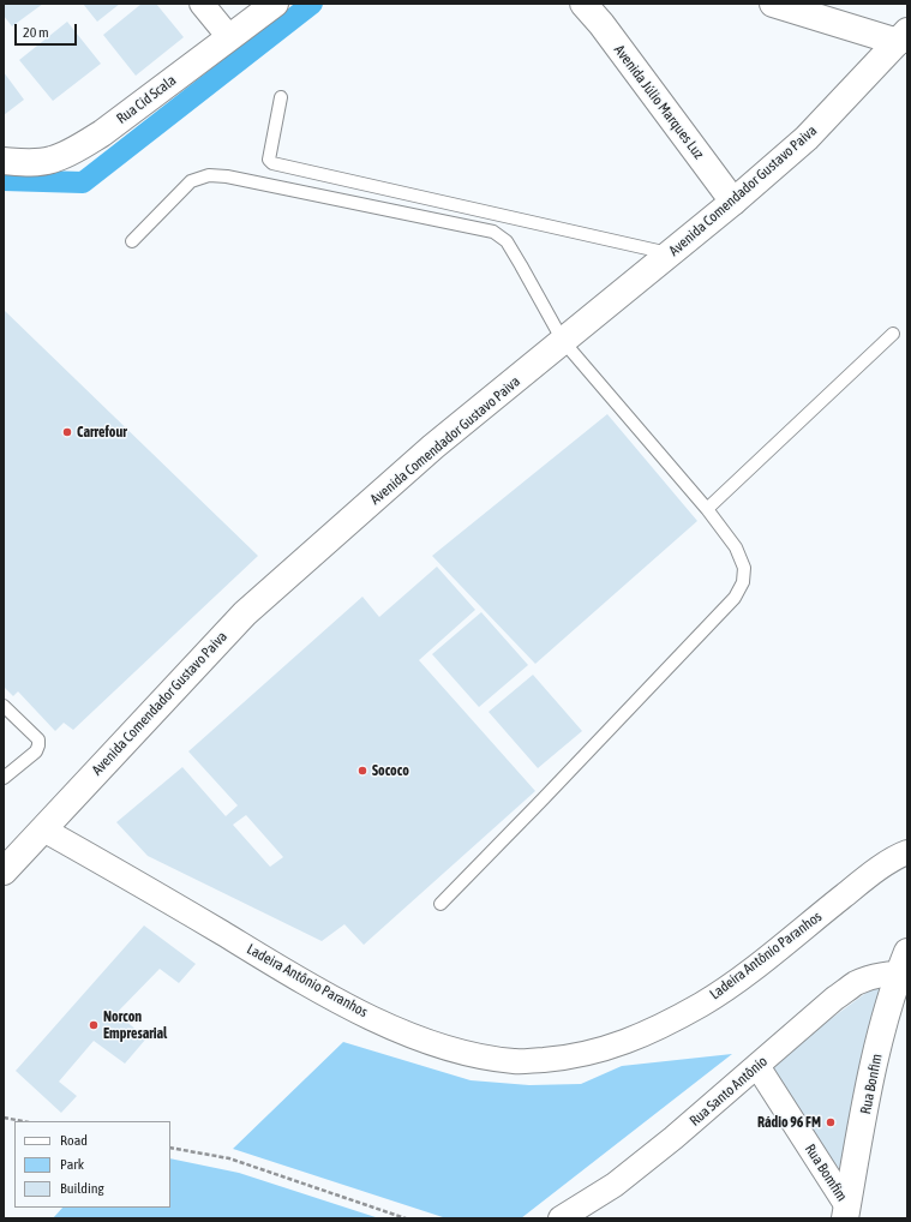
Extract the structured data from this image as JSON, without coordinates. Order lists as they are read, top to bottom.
{
  "streets": {
    "main road": [
      "Rua Cid Scala",
      "Avenida Júlio Marques Luz",
      "Avenida Comendador Gustavo Paiva",
      "Rua Bonfim"
    ],
    "street": ["Ladeira Antônio Paranhos", "Rua Santo Antônio", "Rua Bomfim"]
  },
  "crossings": [
    ["Avenida Júlio Marques Luz", "Avenida Comendador Gustavo Paiva"],
    ["Avenida Comendador Gustavo Paiva", "Ladeira Antônio Paranhos"],
    ["Rua Bonfim", "Rua Santo Antônio"],
    ["Rua Bonfim", "Rua Bomfim"],
    ["Rua Santo Antônio", "Rua Bomfim"]
  ],
  "places": [
    "Carrefour",
    "Sococo",
    "Norcon Empresarial",
    "Rádio 96 FM"
  ],
  "legend": ["Road", "Park", "Building"],
  "scale_bar": "20 m"
}
